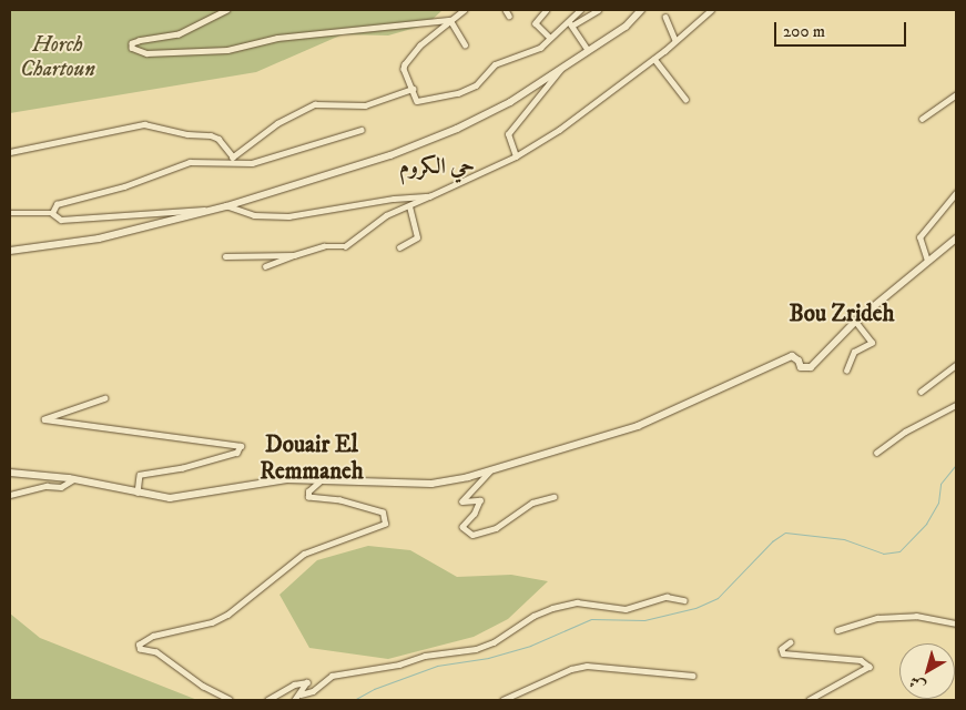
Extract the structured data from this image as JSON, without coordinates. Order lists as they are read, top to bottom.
{
  "districts": ["حي الكروم", "Bou Zrideh", "Douair El Remmaneh"],
  "parks": ["Horch Chartoun"],
  "scale_bar": "200 m",
  "north": "bottom left"
}
